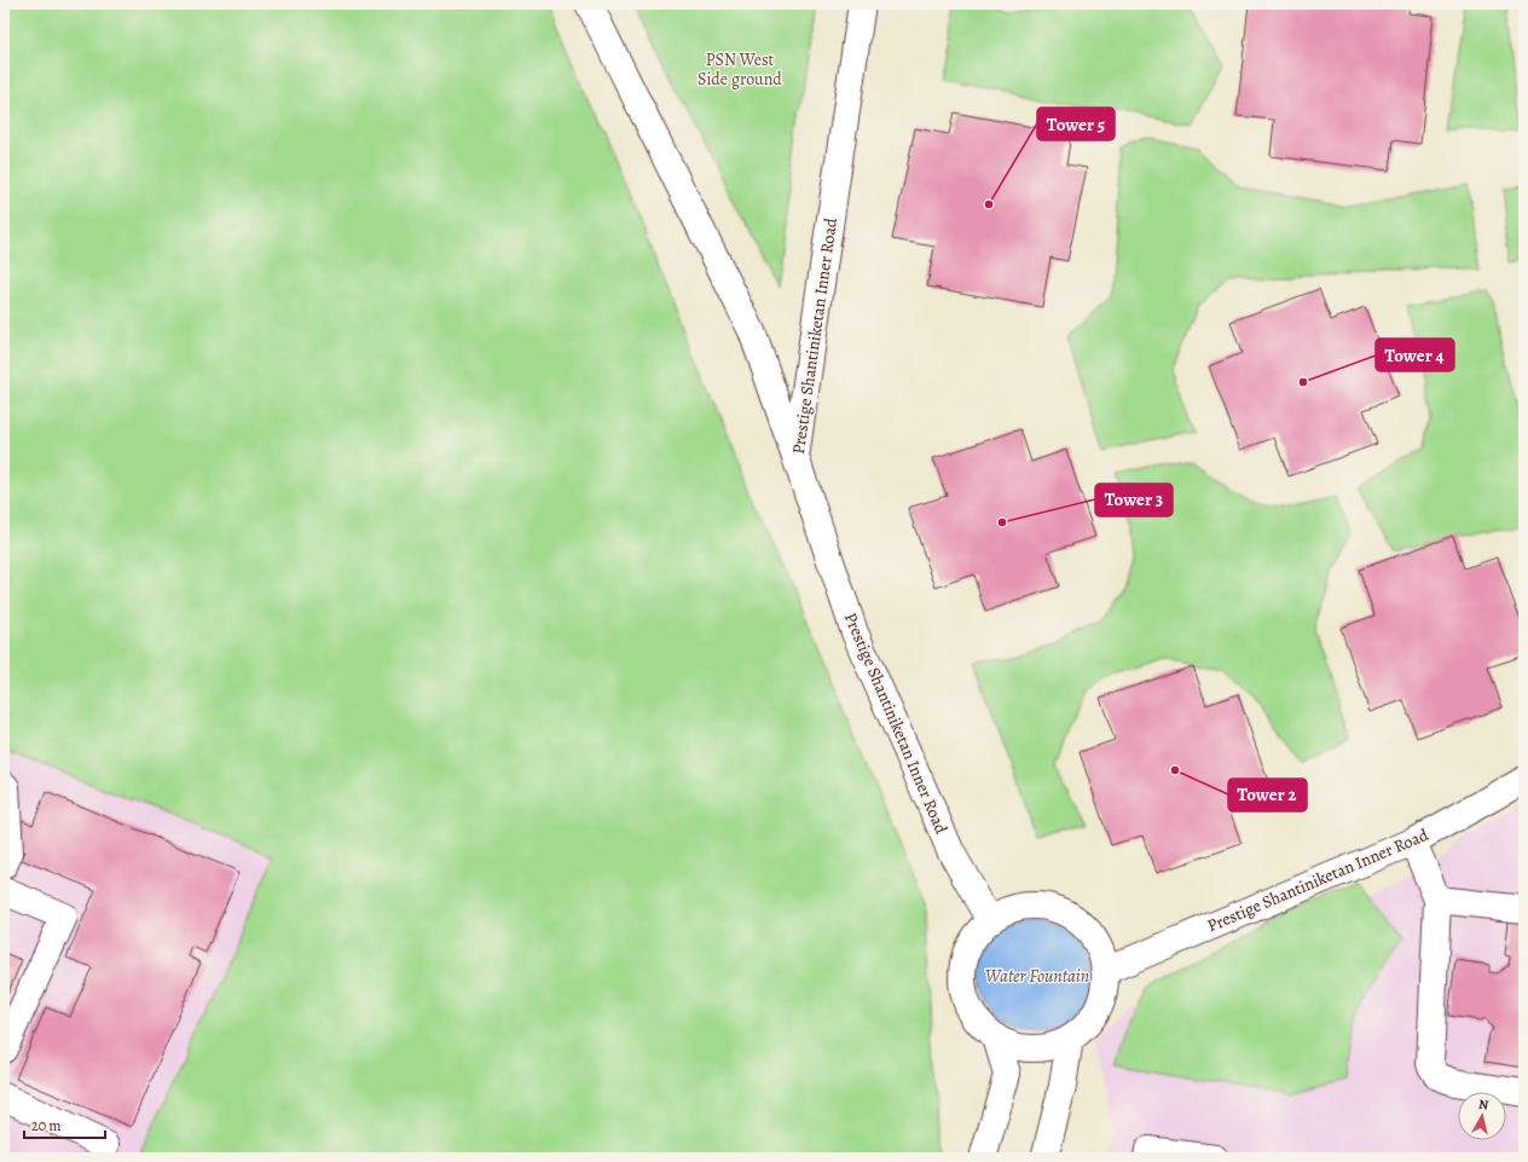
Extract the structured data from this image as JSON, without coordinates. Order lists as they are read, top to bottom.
{
  "streets": {
    "street": ["Prestige Shantiniketan Inner Road"]
  },
  "water": ["Water Fountain"],
  "parks": ["PSN West Side ground"],
  "places": [
    "Tower 5",
    "Tower 4",
    "Tower 3",
    "Tower 2"
  ],
  "scale_bar": "20 m",
  "north": "top"
}
